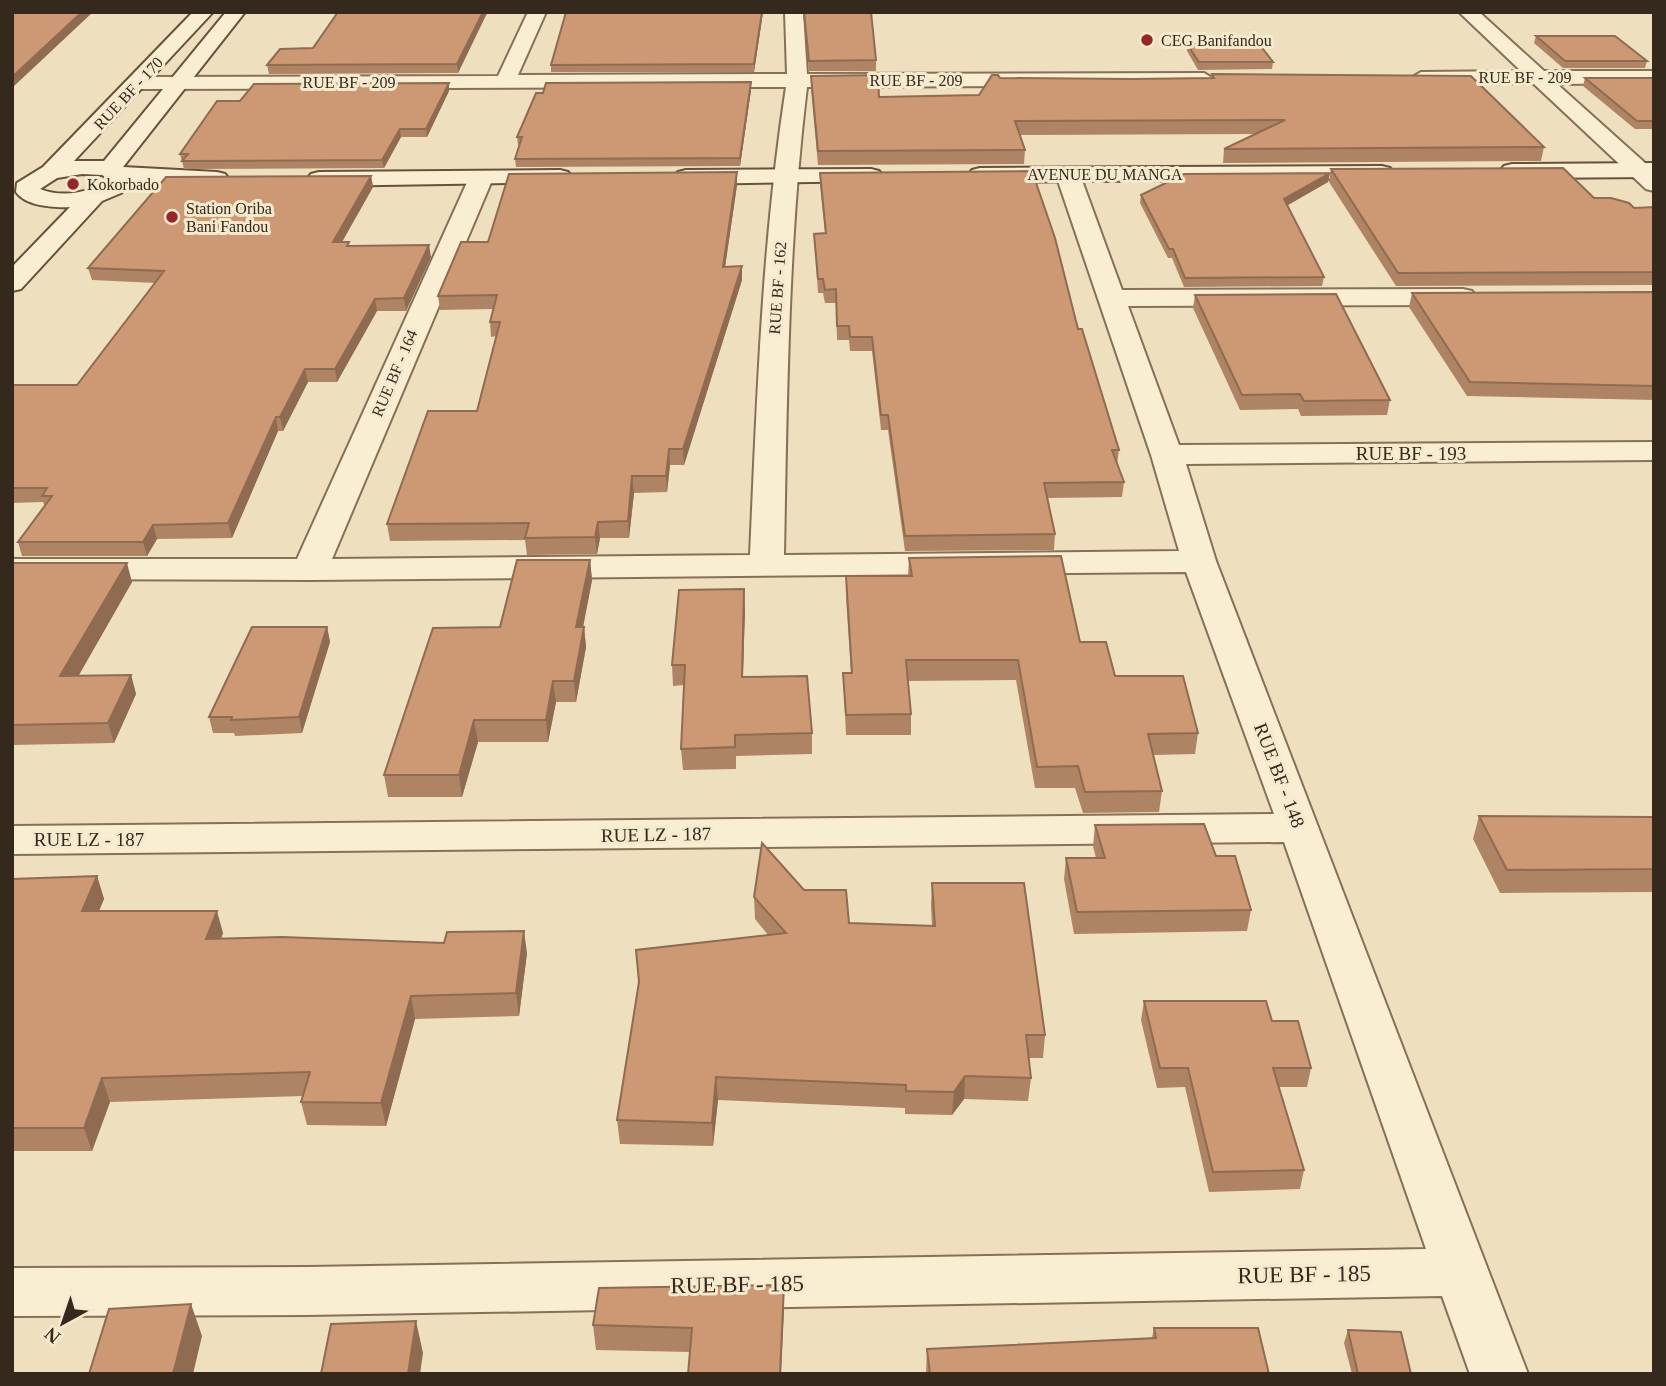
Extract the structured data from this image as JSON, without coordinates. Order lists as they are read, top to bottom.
{
  "streets": {
    "street": [
      "RUE BF - 209",
      "RUE BF - 170",
      "AVENUE DU MANGA",
      "RUE BF - 162",
      "RUE BF - 164",
      "RUE BF - 193",
      "RUE BF - 148",
      "RUE LZ - 187",
      "RUE BF - 185"
    ]
  },
  "crossings": [
    ["RUE BF - 209", "RUE BF - 170"],
    ["RUE BF - 209", "RUE BF - 162"],
    ["AVENUE DU MANGA", "RUE BF - 148"],
    ["RUE BF - 193", "RUE BF - 148"],
    ["RUE BF - 148", "RUE LZ - 187"],
    ["RUE BF - 148", "RUE BF - 185"]
  ],
  "places": ["CEG Banifandou", "Kokorbado", "Station Oriba Bani Fandou"],
  "north": "bottom left"
}
